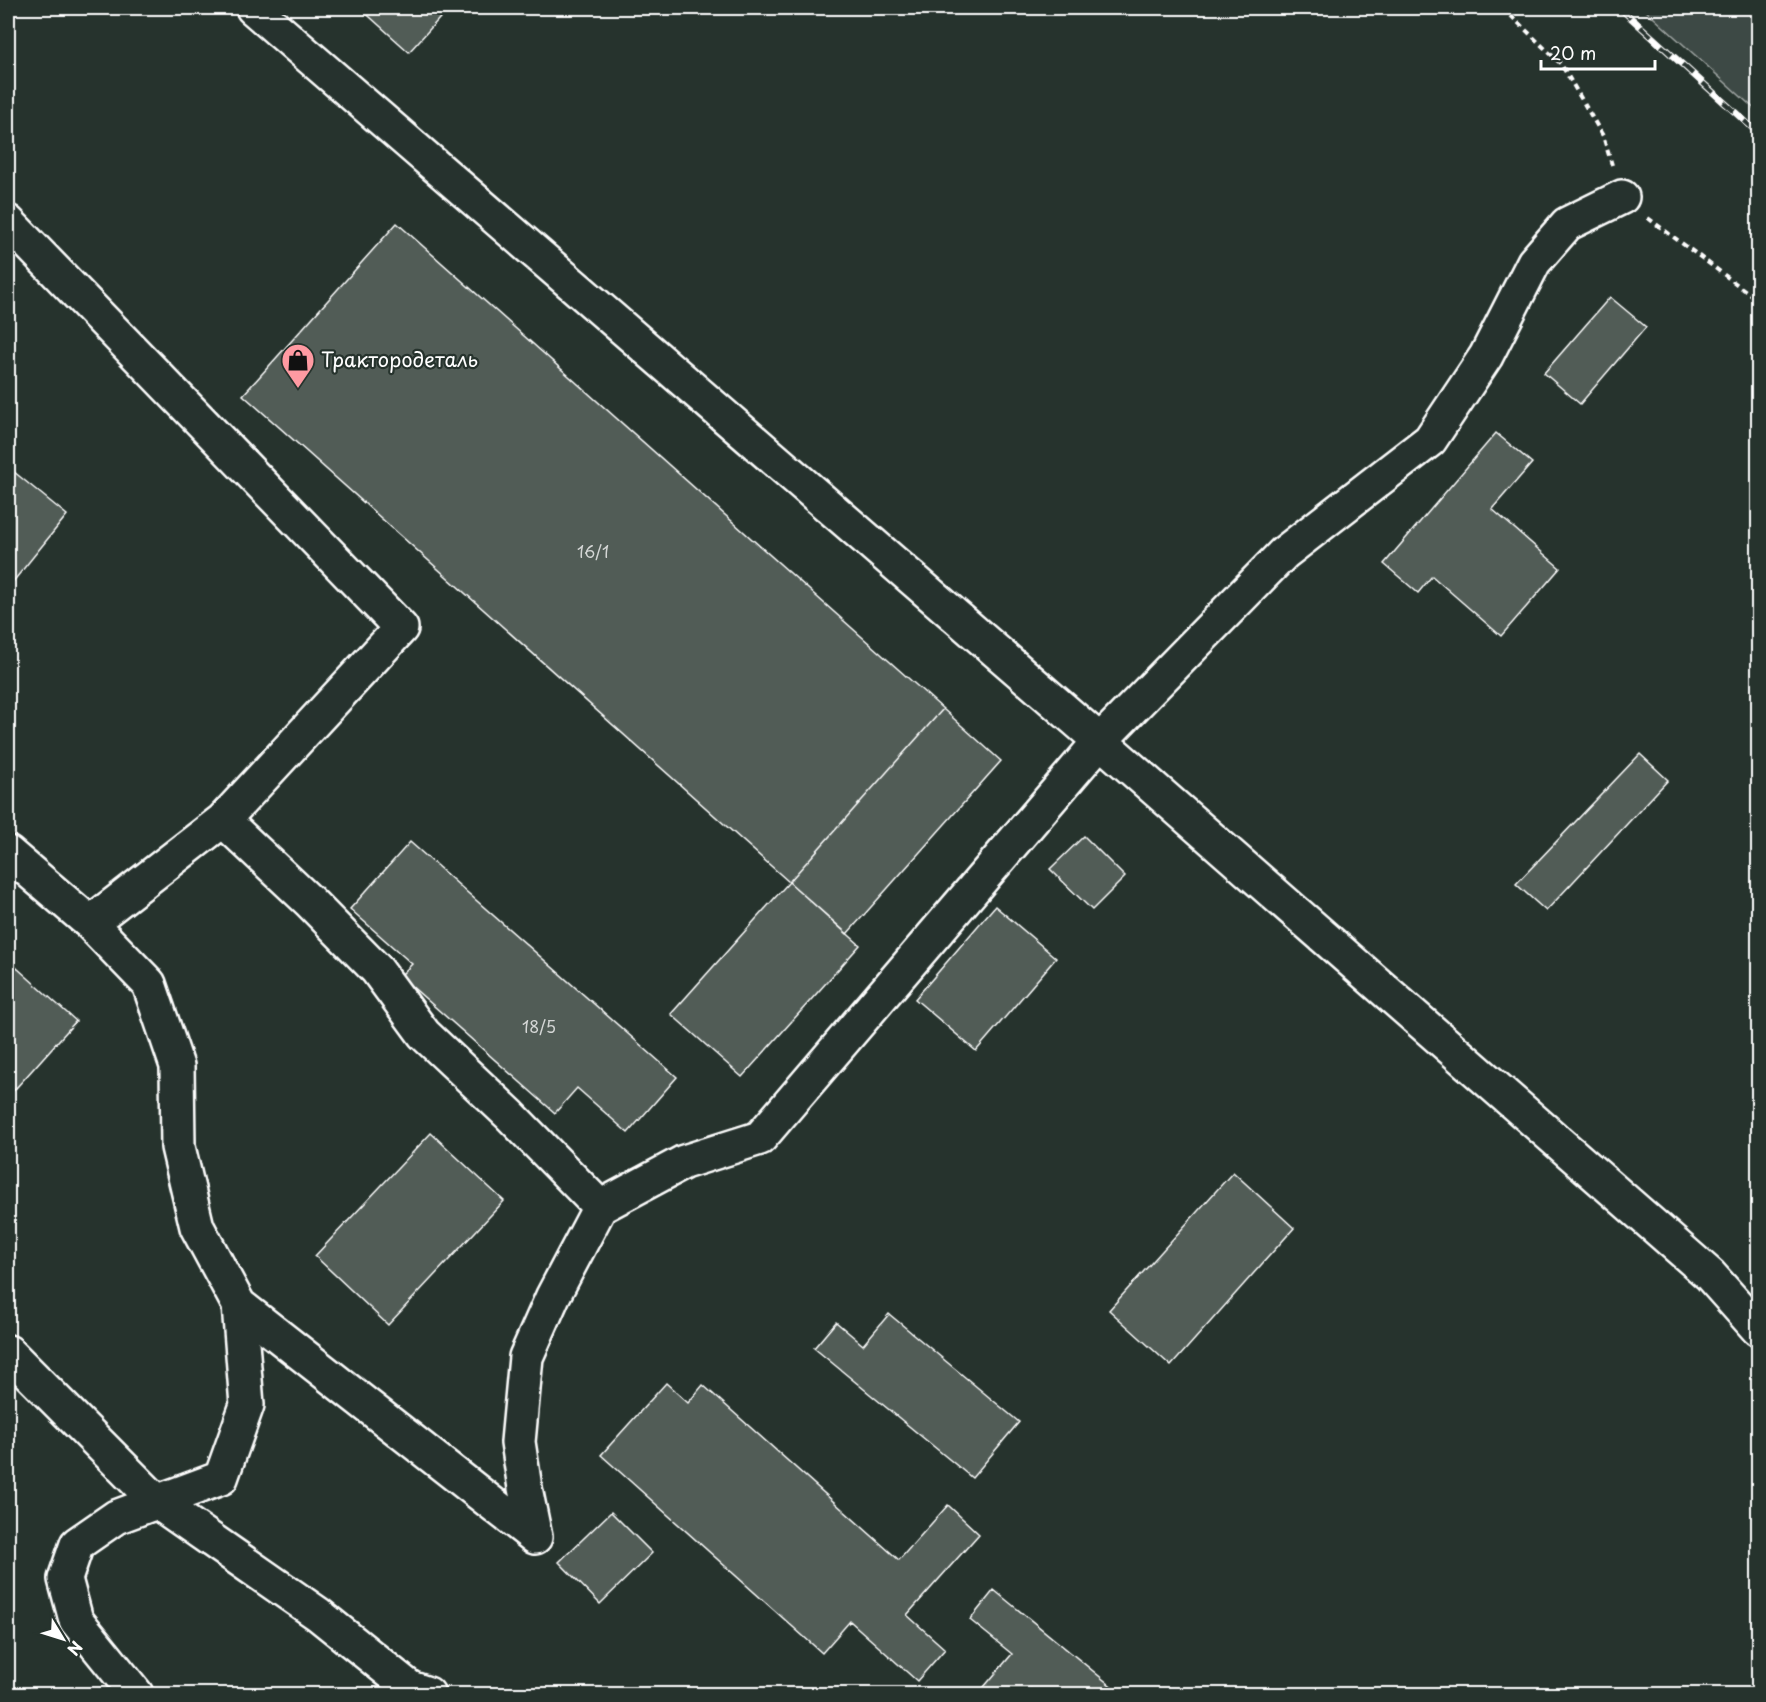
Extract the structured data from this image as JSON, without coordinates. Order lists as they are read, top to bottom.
{
  "places": {
    "shop": ["Трактородеталь"]
  },
  "house_numbers": ["16/1", "18/5"],
  "scale_bar": "20 m",
  "north": "bottom right"
}
